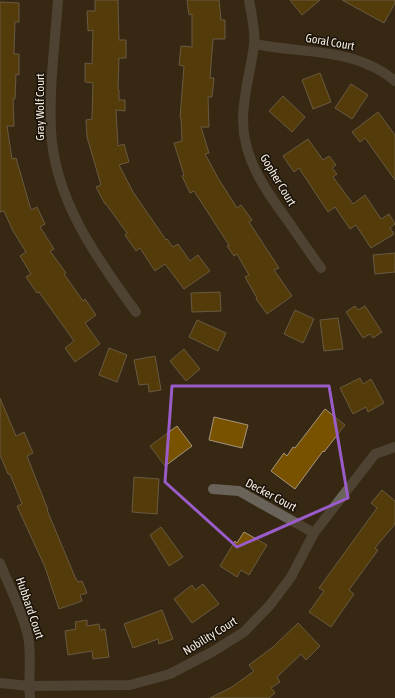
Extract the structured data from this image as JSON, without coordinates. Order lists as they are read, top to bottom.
{
  "streets": {
    "street": [
      "Goral Court",
      "Gray Wolf Court",
      "Gopher Court",
      "Decker Court",
      "Hubbard Court",
      "Nobility Court"
    ]
  },
  "crossings": [
    ["Goral Court", "Gopher Court"],
    ["Decker Court", "Nobility Court"],
    ["Hubbard Court", "Nobility Court"]
  ]
}
